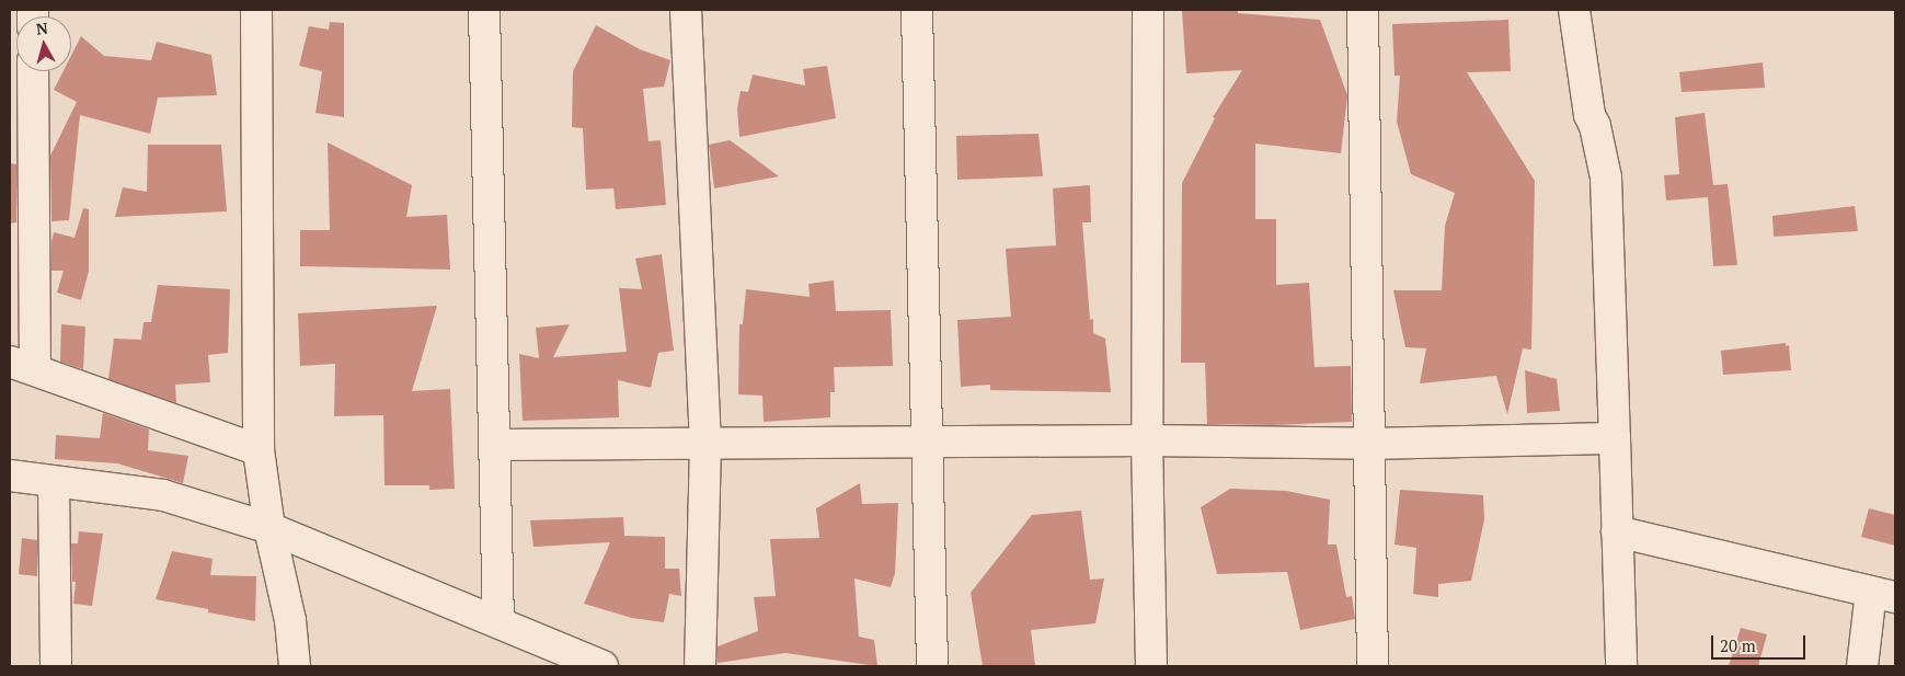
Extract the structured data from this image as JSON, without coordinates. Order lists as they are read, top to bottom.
{
  "scale_bar": "20 m",
  "north": "top"
}
